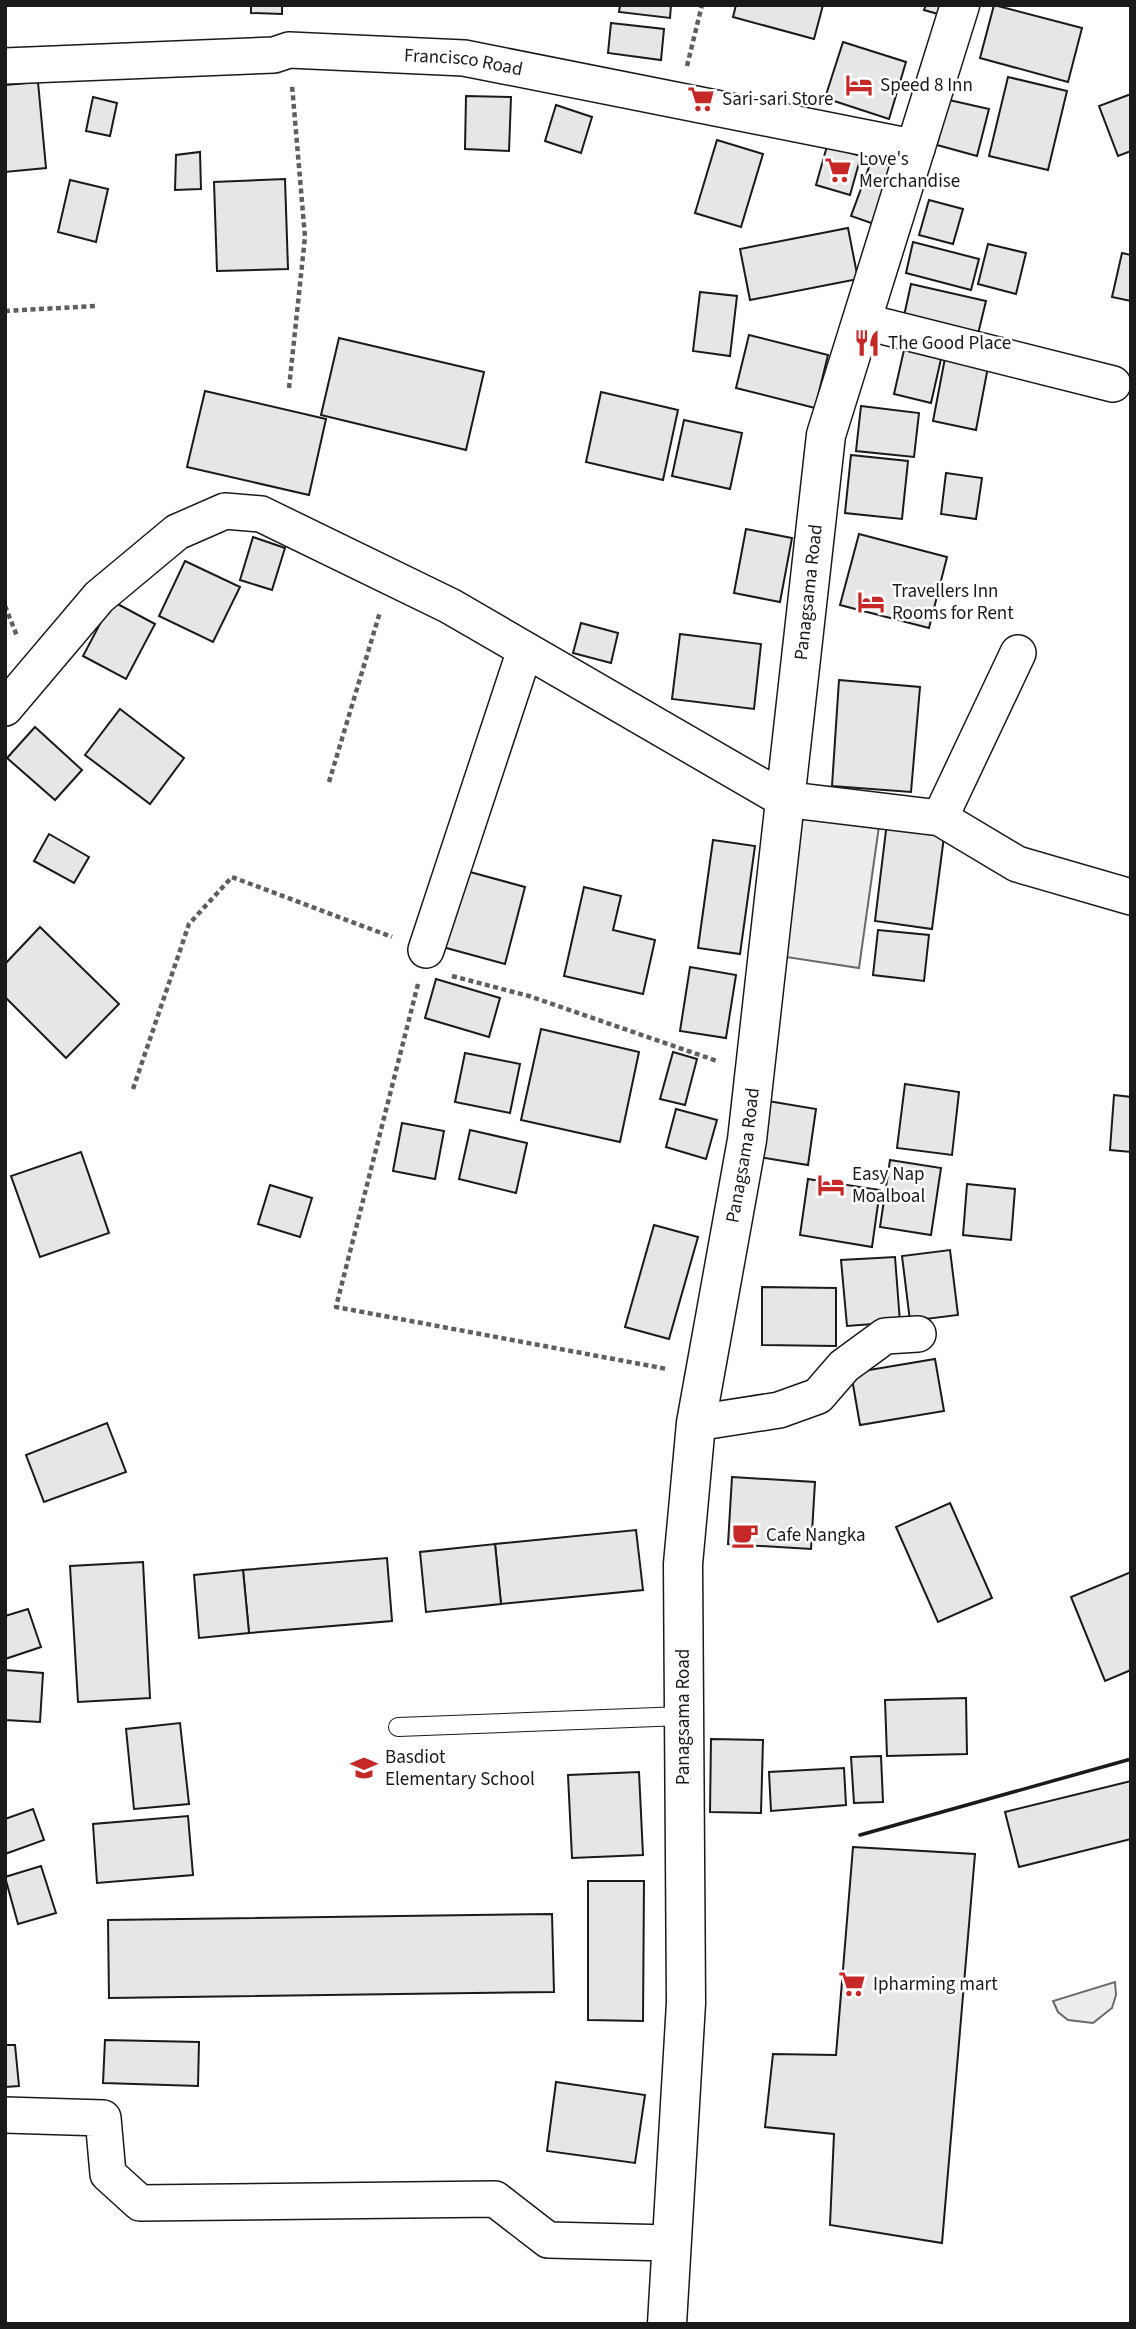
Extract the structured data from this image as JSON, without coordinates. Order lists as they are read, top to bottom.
{
  "streets": {
    "street": ["Francisco Road", "Panagsama Road"]
  },
  "crossings": [
    ["Francisco Road", "Panagsama Road"]
  ],
  "places": {
    "hotel": ["Speed 8 Inn", "Travellers Inn Rooms for Rent", "Easy Nap Moalboal"],
    "supermarket": ["Sari-sari Store", "Love's Merchandise", "Ipharming mart"],
    "restaurant": ["The Good Place"],
    "cafe": ["Cafe Nangka"],
    "school or university": ["Basdiot Elementary School"]
  }
}
